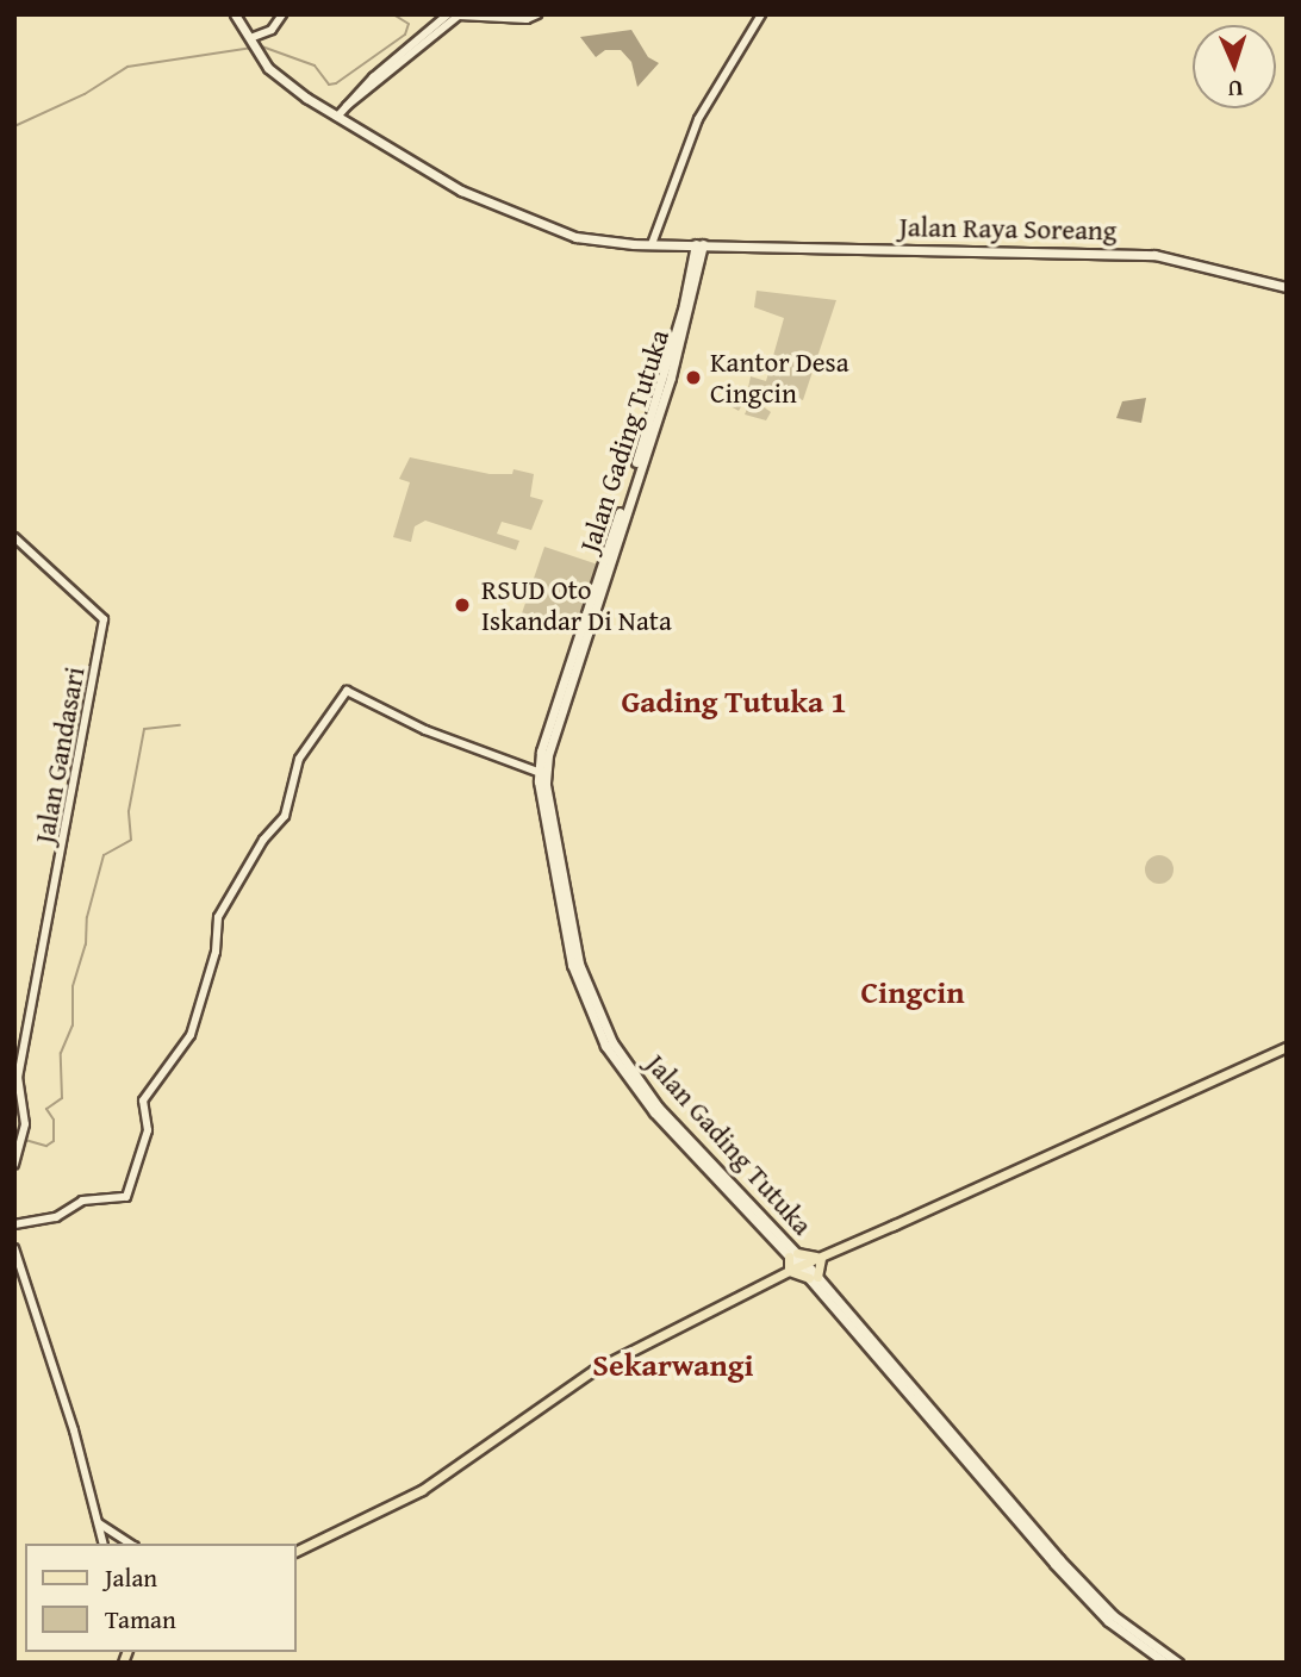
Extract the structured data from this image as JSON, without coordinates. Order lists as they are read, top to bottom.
{
  "streets": {
    "main road": ["Jalan Raya Soreang", "Jalan Gading Tutuka"],
    "street": ["Jalan Gandasari"]
  },
  "crossings": [
    ["Jalan Raya Soreang", "Jalan Gading Tutuka"]
  ],
  "districts": ["Gading Tutuka 1", "Cingcin", "Sekarwangi"],
  "places": ["Kantor Desa Cingcin", "RSUD Oto Iskandar Di Nata"],
  "legend": ["Jalan", "Taman"],
  "north": "bottom"
}
